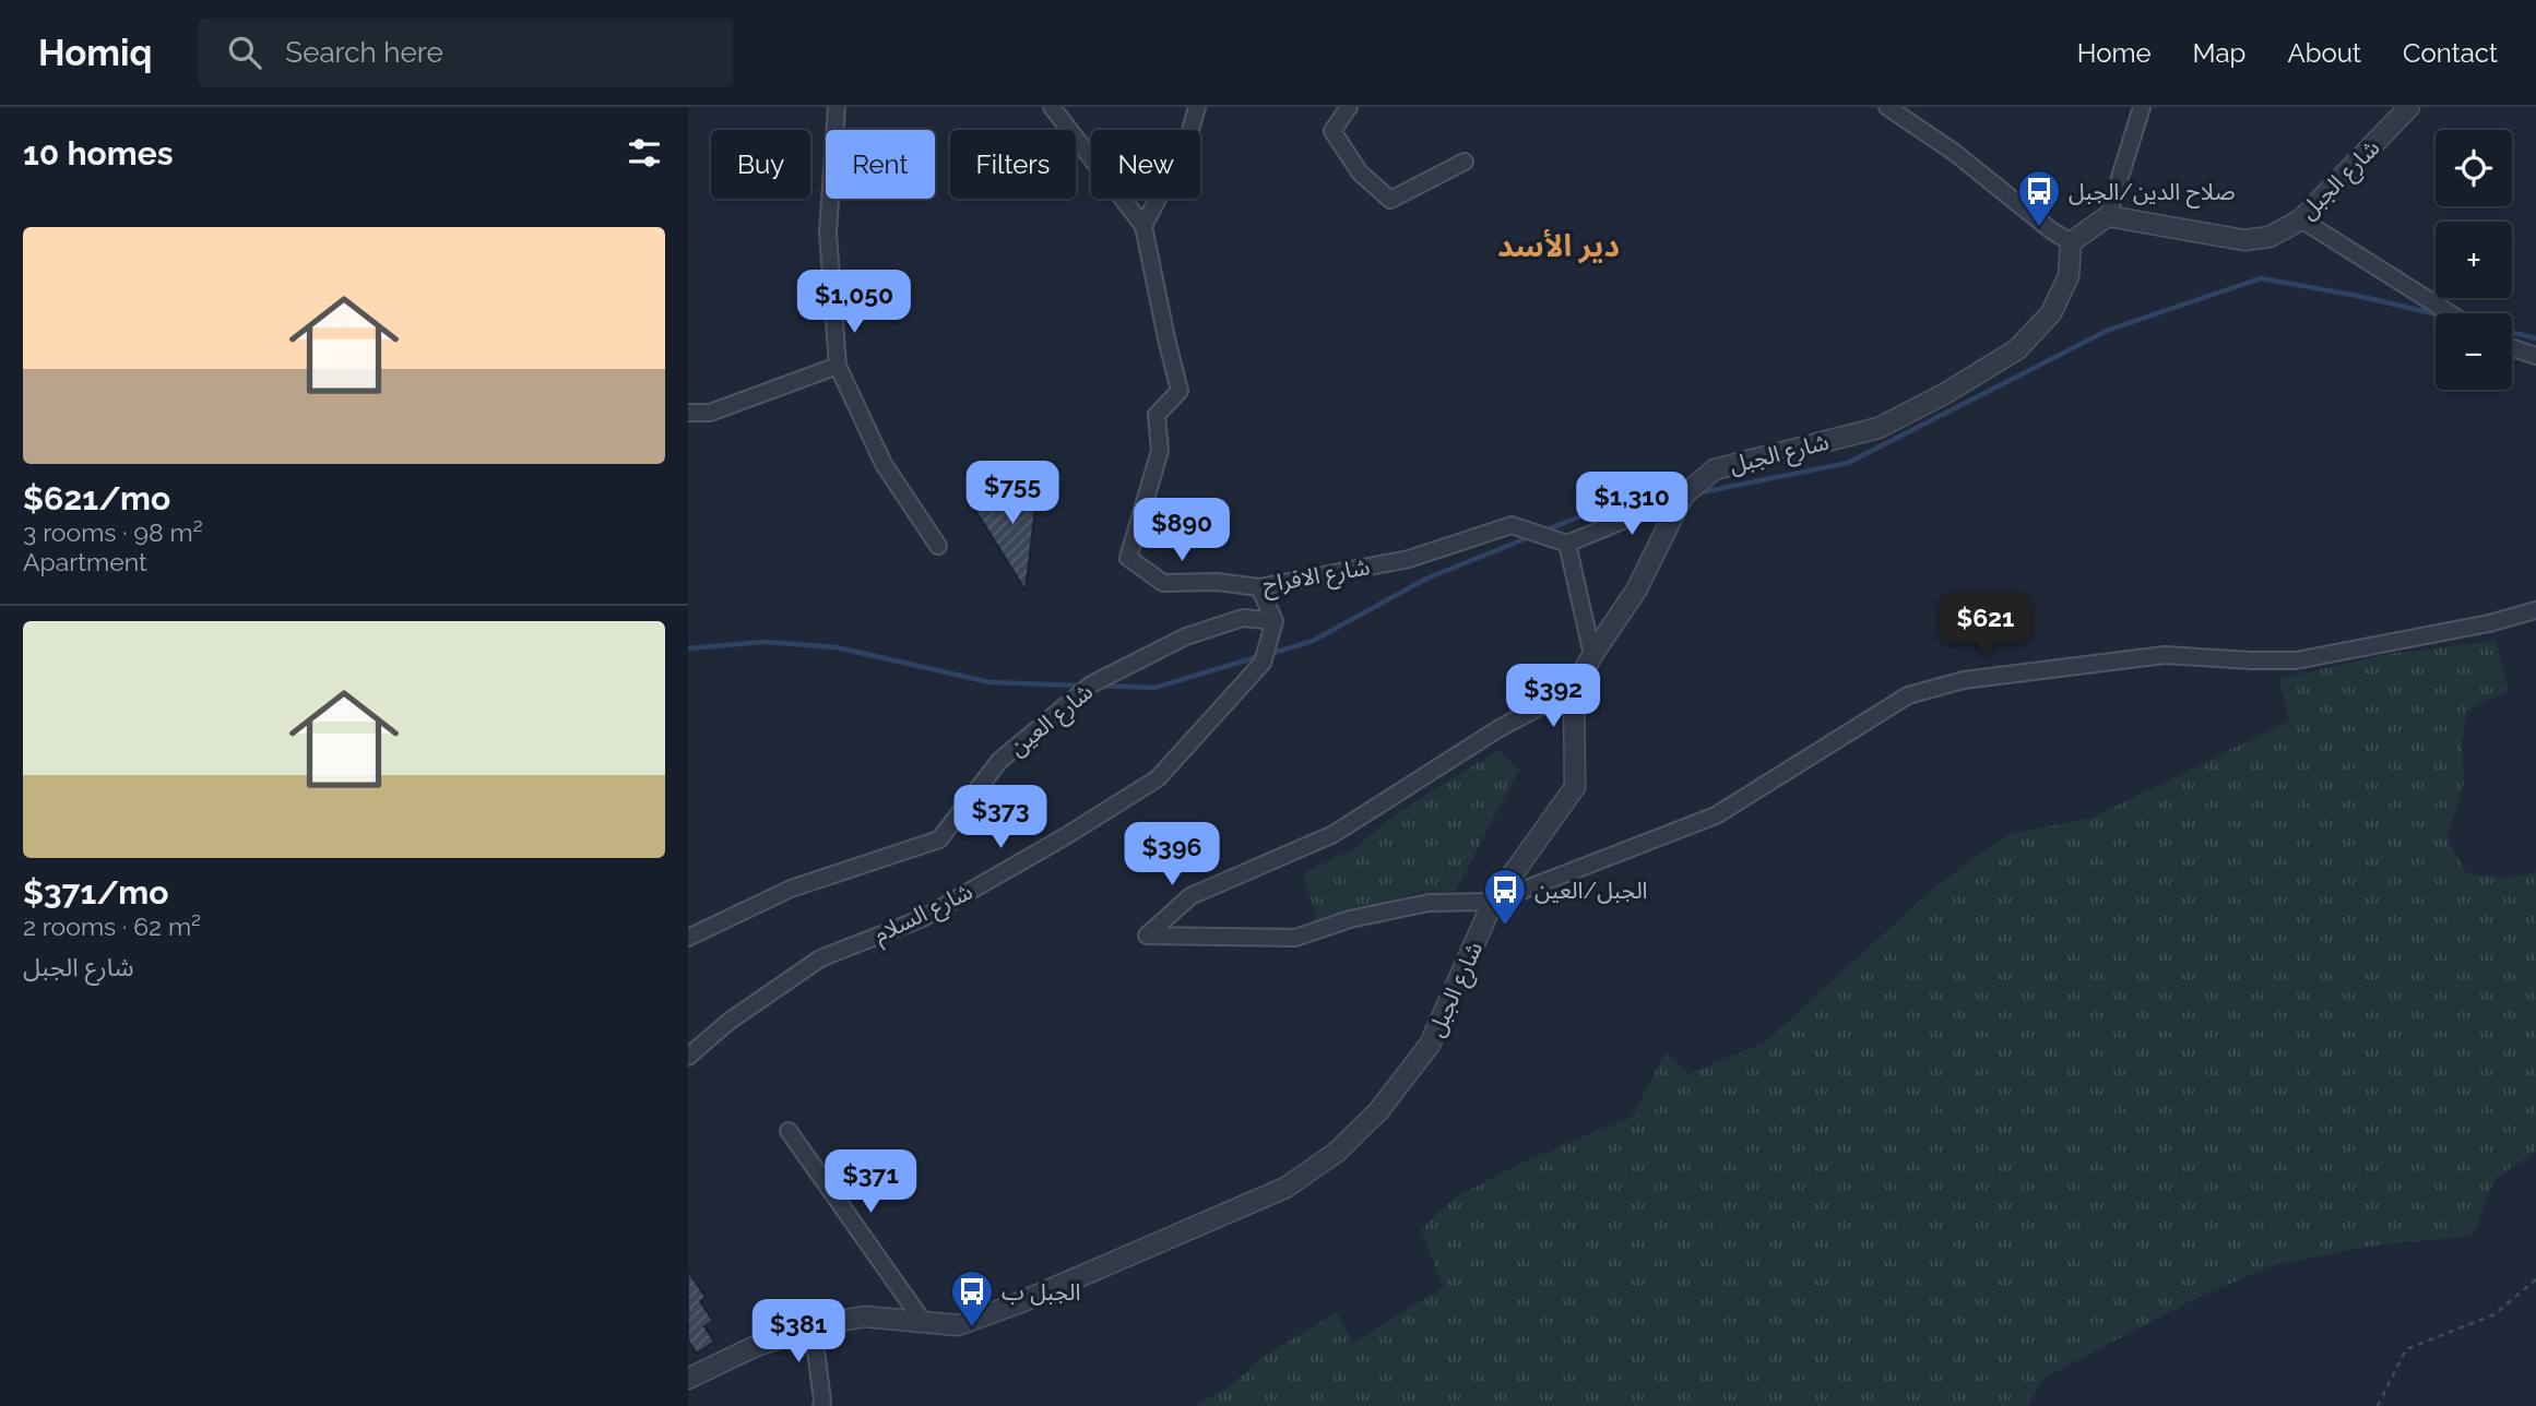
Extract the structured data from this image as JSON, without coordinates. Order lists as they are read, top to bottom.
{
  "streets": {
    "street": [
      "شارع الجبل",
      "شارع الافراح",
      "شارع العين",
      "شارع السلام"
    ]
  },
  "crossings": [
    ["شارع العين", "شارع السلام"]
  ],
  "districts": ["دير الأسد"],
  "places": {
    "bus stop": ["صلاح الدين/الجبل", "الجبل/العين", "الجبل ب"]
  },
  "page": {
    "header": "Homiq",
    "search": "Search here",
    "nav": [
      "Home",
      "Map",
      "About",
      "Contact"
    ],
    "heading": "10 homes",
    "map_buttons": ["+", "−"],
    "chip": [
      "Buy",
      "Rent",
      "Filters",
      "New"
    ],
    "list": [
      {
        "name": "$621/mo",
        "note": "3 rooms · 98 m² · Apartment"
      },
      {
        "name": "$371/mo",
        "note": "2 rooms · 62 m² · شارع الجبل"
      }
    ],
    "price": [
      "$1,050",
      "$755",
      "$1,310",
      "$890",
      "$621",
      "$392",
      "$373",
      "$396",
      "$371",
      "$381"
    ]
  }
}
